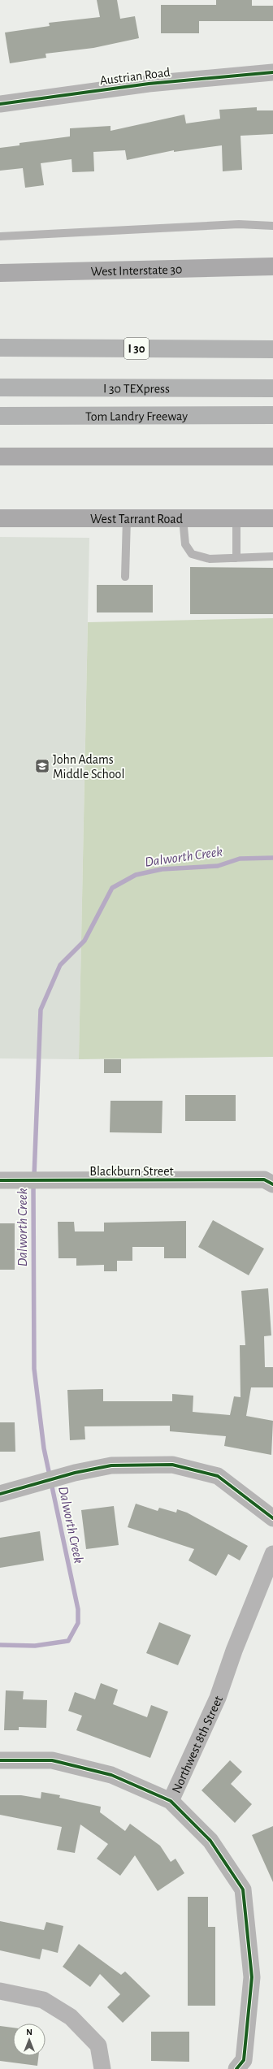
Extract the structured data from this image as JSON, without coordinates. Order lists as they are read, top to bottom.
{
  "streets": {
    "highway": ["I 30", "I 30 TEXpress", "Tom Landry Freeway"],
    "main road": ["West Interstate 30", "West Tarrant Road"],
    "street": ["Austrian Road", "Blackburn Street", "Northwest 8th Street"]
  },
  "water": ["Dalworth Creek"],
  "places": {
    "school or university": ["John Adams Middle School"]
  },
  "north": "top"
}
